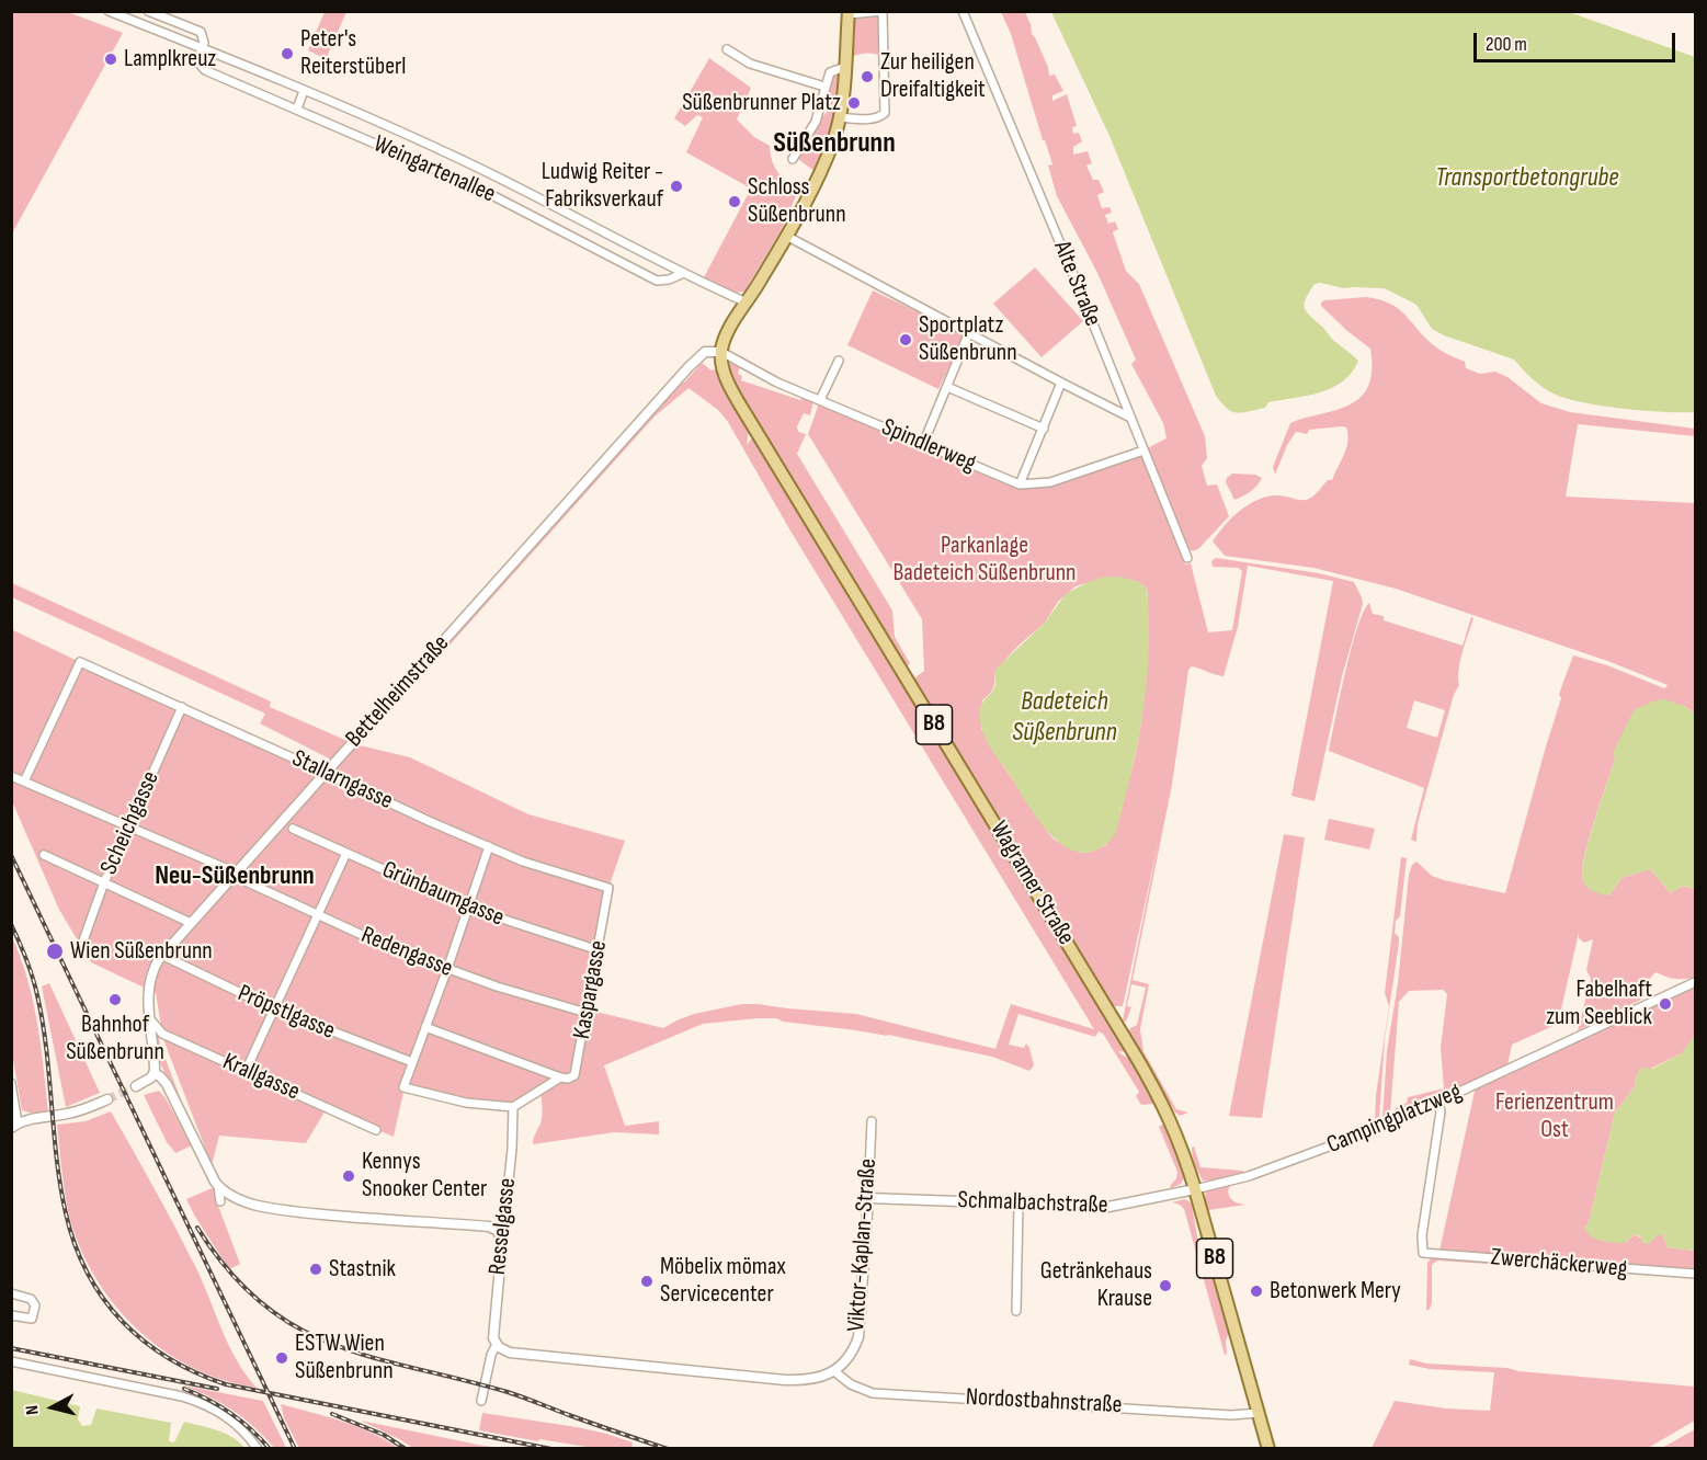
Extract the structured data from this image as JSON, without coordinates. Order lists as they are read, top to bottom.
{
  "streets": {
    "main road": ["B8", "Wagramer Straße"],
    "street": [
      "Weingartenallee",
      "Alte Straße",
      "Spindlerweg",
      "Bettelheimstraße",
      "Stallarngasse",
      "Scheichgasse",
      "Grünbaumgasse",
      "Redengasse",
      "Kaspargasse",
      "Pröpstlgasse",
      "Krallgasse",
      "Campingplatzweg",
      "Schmalbachstraße",
      "Resselgasse",
      "Viktor-Kaplan-Straße",
      "Zwerchäckerweg",
      "Nordostbahnstraße"
    ]
  },
  "crossings": [
    ["Alte Straße", "Spindlerweg"],
    ["Spindlerweg", "Bettelheimstraße"],
    ["Spindlerweg", "Wagramer Straße"],
    ["Bettelheimstraße", "Stallarngasse"],
    ["Bettelheimstraße", "Wagramer Straße"],
    ["Bettelheimstraße", "Redengasse"],
    ["Bettelheimstraße", "Pröpstlgasse"],
    ["Bettelheimstraße", "Krallgasse"],
    ["Stallarngasse", "Scheichgasse"],
    ["Stallarngasse", "Redengasse"],
    ["Stallarngasse", "Kaspargasse"],
    ["Scheichgasse", "Redengasse"],
    ["Wagramer Straße", "Campingplatzweg"],
    ["Wagramer Straße", "Schmalbachstraße"],
    ["Wagramer Straße", "Nordostbahnstraße"],
    ["Grünbaumgasse", "Kaspargasse"],
    ["Redengasse", "Kaspargasse"],
    ["Campingplatzweg", "Schmalbachstraße"],
    ["Campingplatzweg", "Zwerchäckerweg"],
    ["Schmalbachstraße", "Viktor-Kaplan-Straße"],
    ["Viktor-Kaplan-Straße", "Nordostbahnstraße"]
  ],
  "districts": ["Süßenbrunn", "Neu-Süßenbrunn"],
  "water": ["Transportbetongrube", "Badeteich Süßenbrunn"],
  "parks": ["Parkanlage Badeteich Süßenbrunn", "Ferienzentrum Ost"],
  "places": [
    "Peter's Reiterstüberl",
    "Lamplkreuz",
    "Zur heiligen Dreifaltigkeit",
    "Süßenbrunner Platz",
    "Ludwig Reiter - Fabriksverkauf",
    "Schloss Süßenbrunn",
    "Sportplatz Süßenbrunn",
    "Wien Süßenbrunn",
    "Bahnhof Süßenbrunn",
    "Fabelhaft zum Seeblick",
    "Kennys Snooker Center",
    "Stastnik",
    "Möbelix mömax Servicecenter",
    "Getränkehaus Krause",
    "Betonwerk Mery",
    "ESTW Wien Süßenbrunn"
  ],
  "scale_bar": "200 m",
  "north": "left"
}
